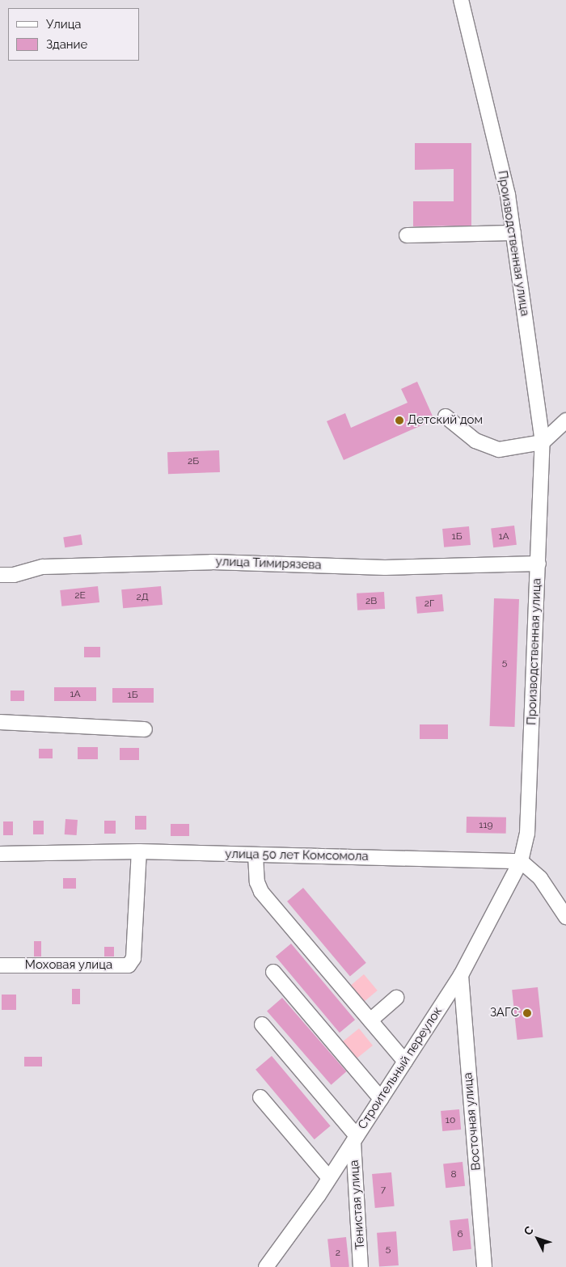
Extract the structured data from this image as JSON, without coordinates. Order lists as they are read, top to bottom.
{
  "streets": {
    "street": [
      "Производственная улица",
      "улица Тимирязева",
      "улица 50 лет Комсомола",
      "Моховая улица",
      "Строительный переулок",
      "Восточная улица",
      "Тенистая улица"
    ]
  },
  "crossings": [
    ["Производственная улица", "улица Тимирязева"],
    ["Производственная улица", "улица 50 лет Комсомола"],
    ["Производственная улица", "Строительный переулок"],
    ["улица 50 лет Комсомола", "Моховая улица"],
    ["улица 50 лет Комсомола", "Строительный переулок"],
    ["Строительный переулок", "Восточная улица"],
    ["Строительный переулок", "Тенистая улица"]
  ],
  "places": ["Детский дом", "ЗАГС"],
  "house_numbers": [
    "2Б",
    "1Б",
    "1А",
    "2Е",
    "2Д",
    "2В",
    "2Г",
    "5",
    "1А",
    "1Б",
    "119",
    "10",
    "8",
    "7",
    "6",
    "5",
    "2"
  ],
  "legend": ["Улица", "Здание"],
  "north": "top left"
}
